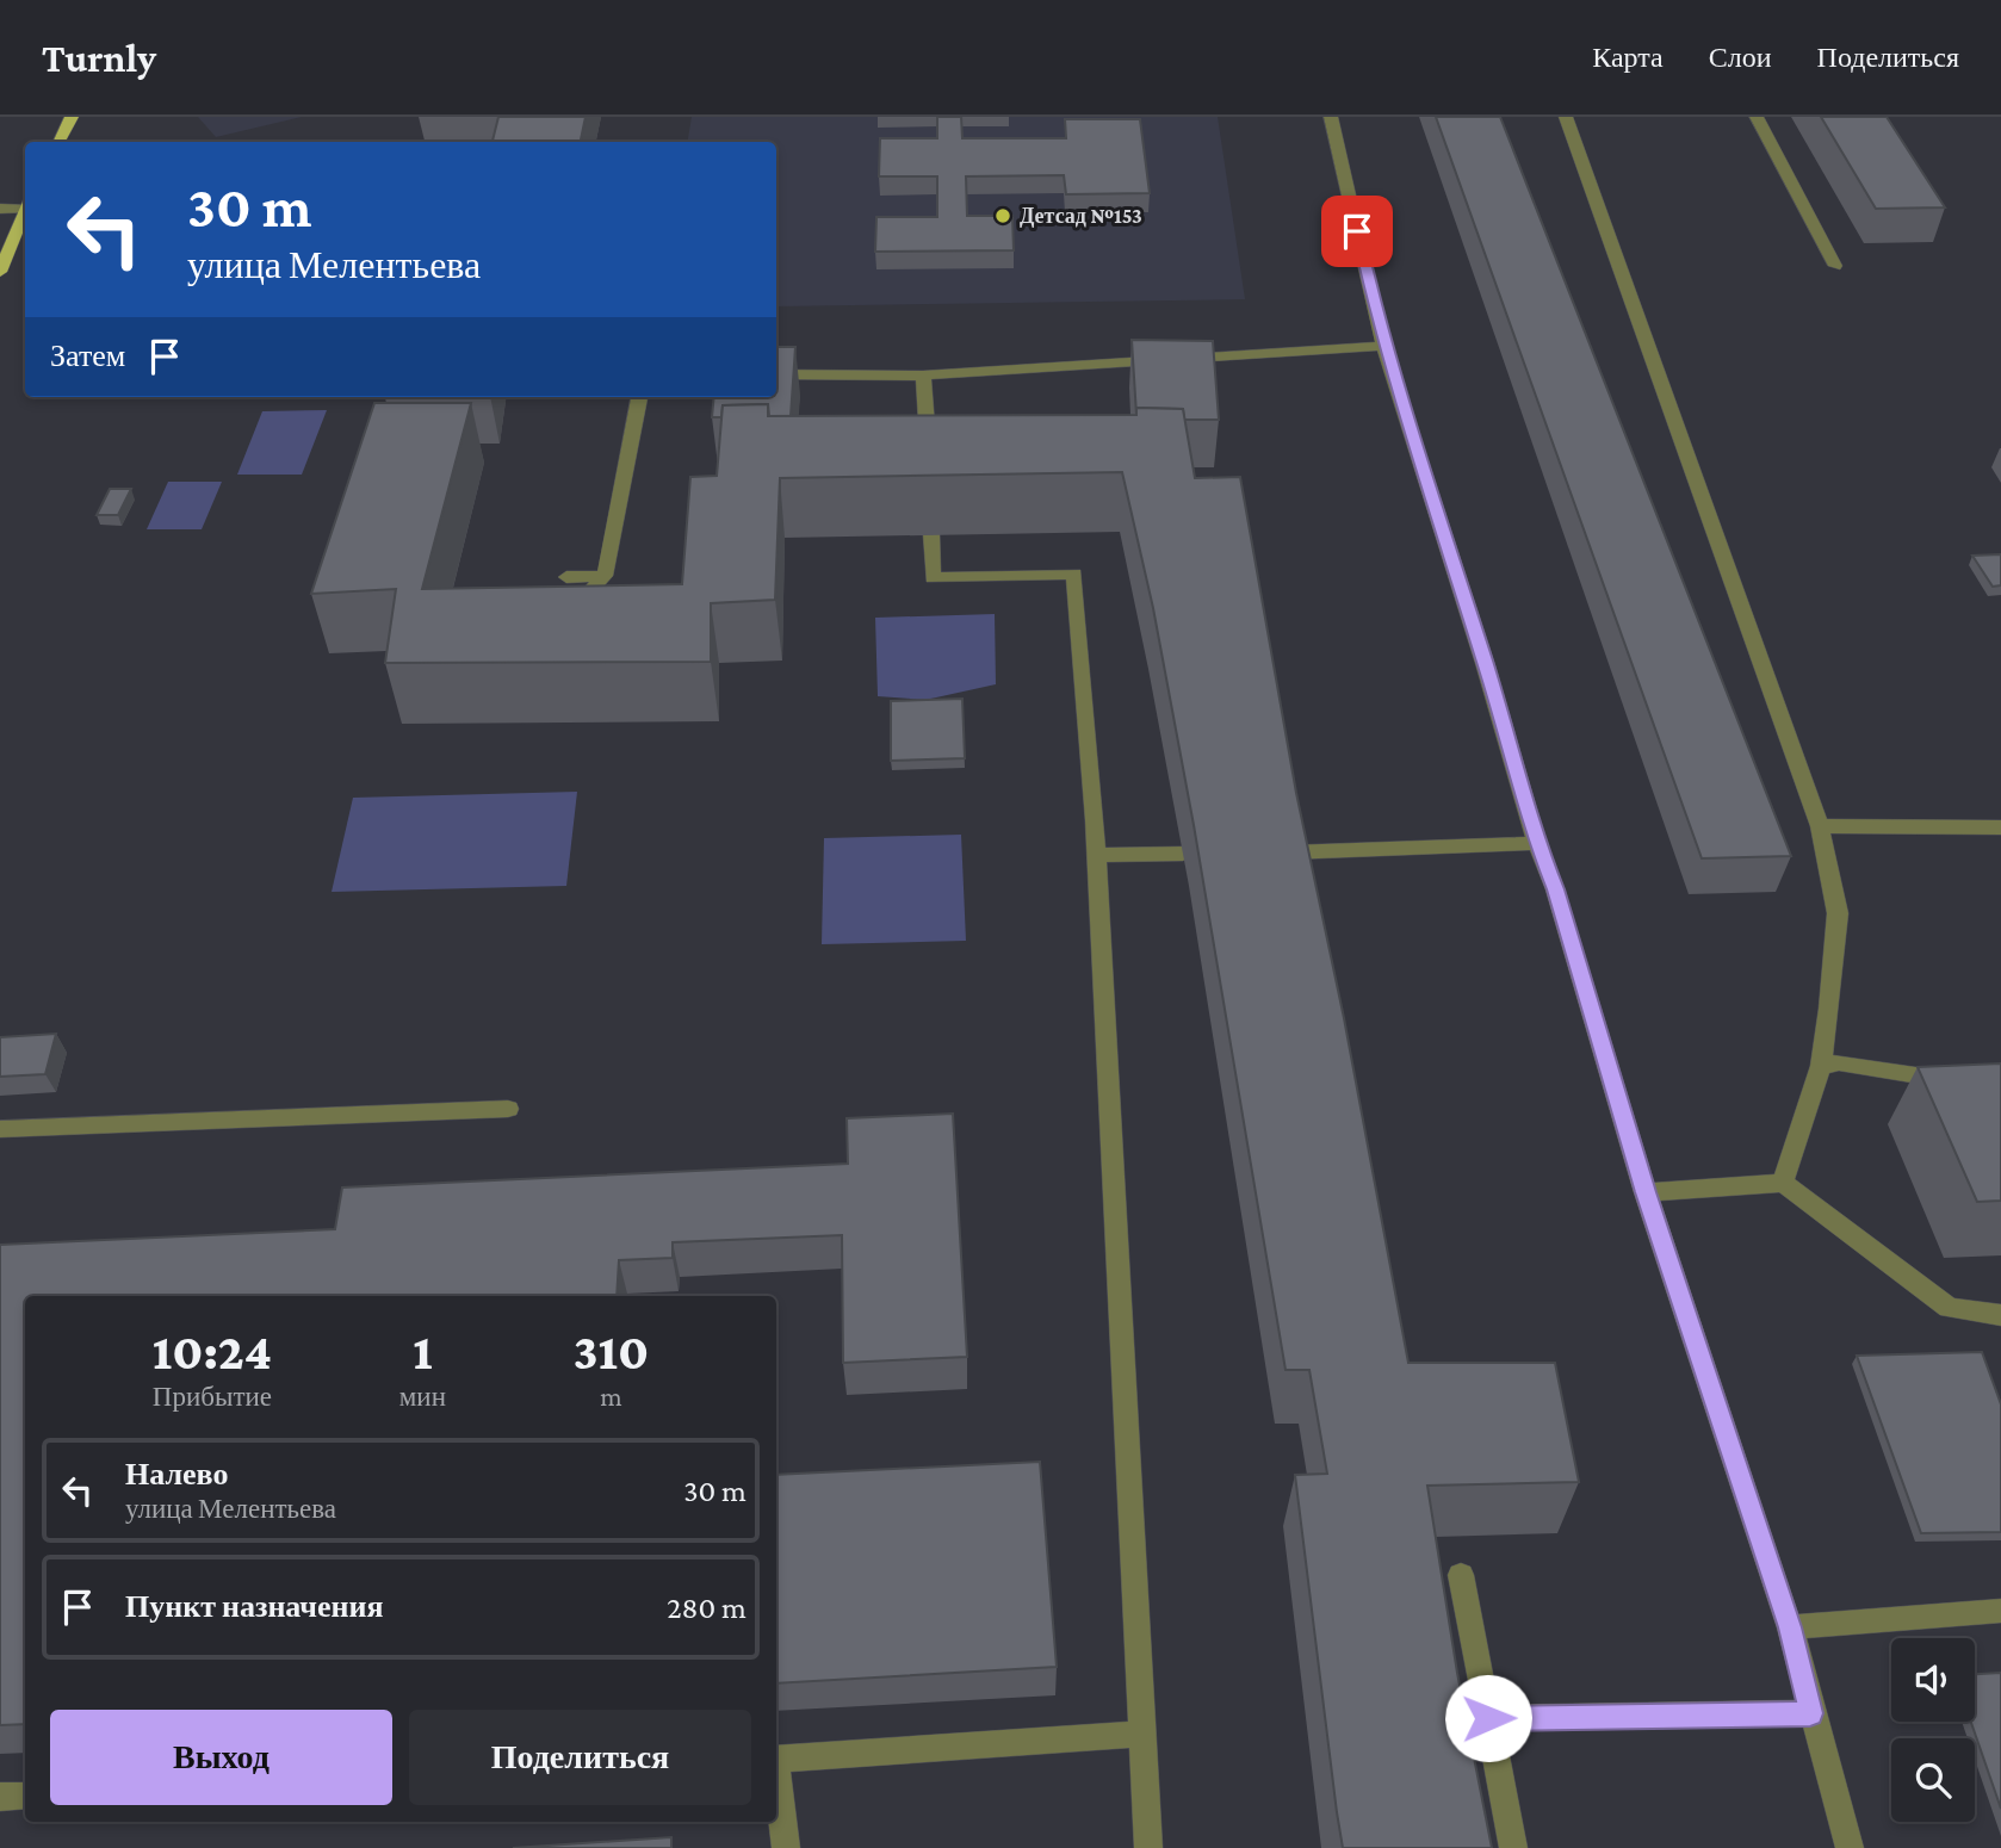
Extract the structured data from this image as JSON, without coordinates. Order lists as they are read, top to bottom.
{
  "places": ["Детсад №153"],
  "page": {
    "header": "Turnly",
    "nav": ["Карта", "Слои", "Поделиться"],
    "turn": ["30 m", "улица Мелентьева"],
    "then": "Затем",
    "eta": [
      "10:24",
      "Прибытие",
      "1",
      "мин",
      "310",
      "m"
    ],
    "list": [
      {
        "name": "Налево",
        "note": "улица Мелентьева",
        "value": "30 m"
      },
      {
        "name": "Пункт назначения",
        "value": "280 m"
      }
    ],
    "buttons": ["Выход", "Поделиться"]
  }
}
